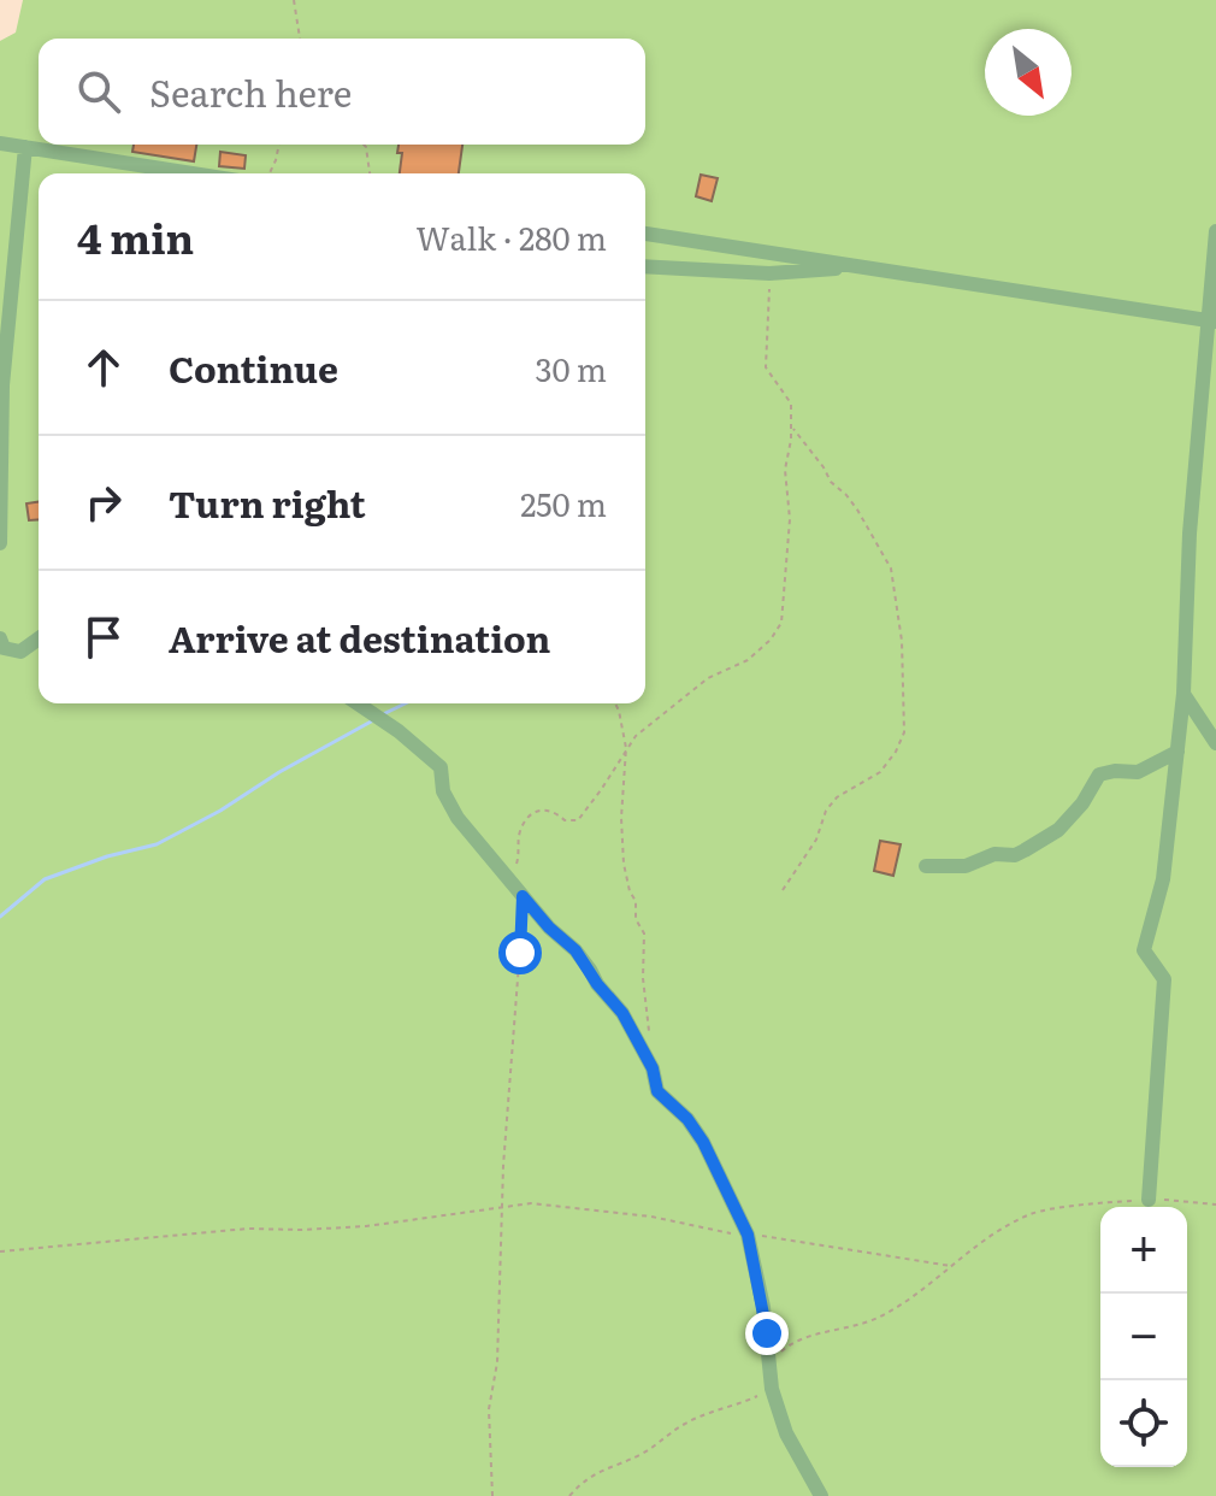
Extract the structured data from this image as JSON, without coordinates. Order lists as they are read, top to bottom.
{
  "north": "bottom right",
  "page": {
    "search": "Search here",
    "heading": ["4 min", "Walk · 280 m"],
    "list": [
      ["Continue", "30 m"],
      ["Turn right", "250 m"],
      "Arrive at destination"
    ],
    "map_buttons": ["+", "−"]
  }
}
